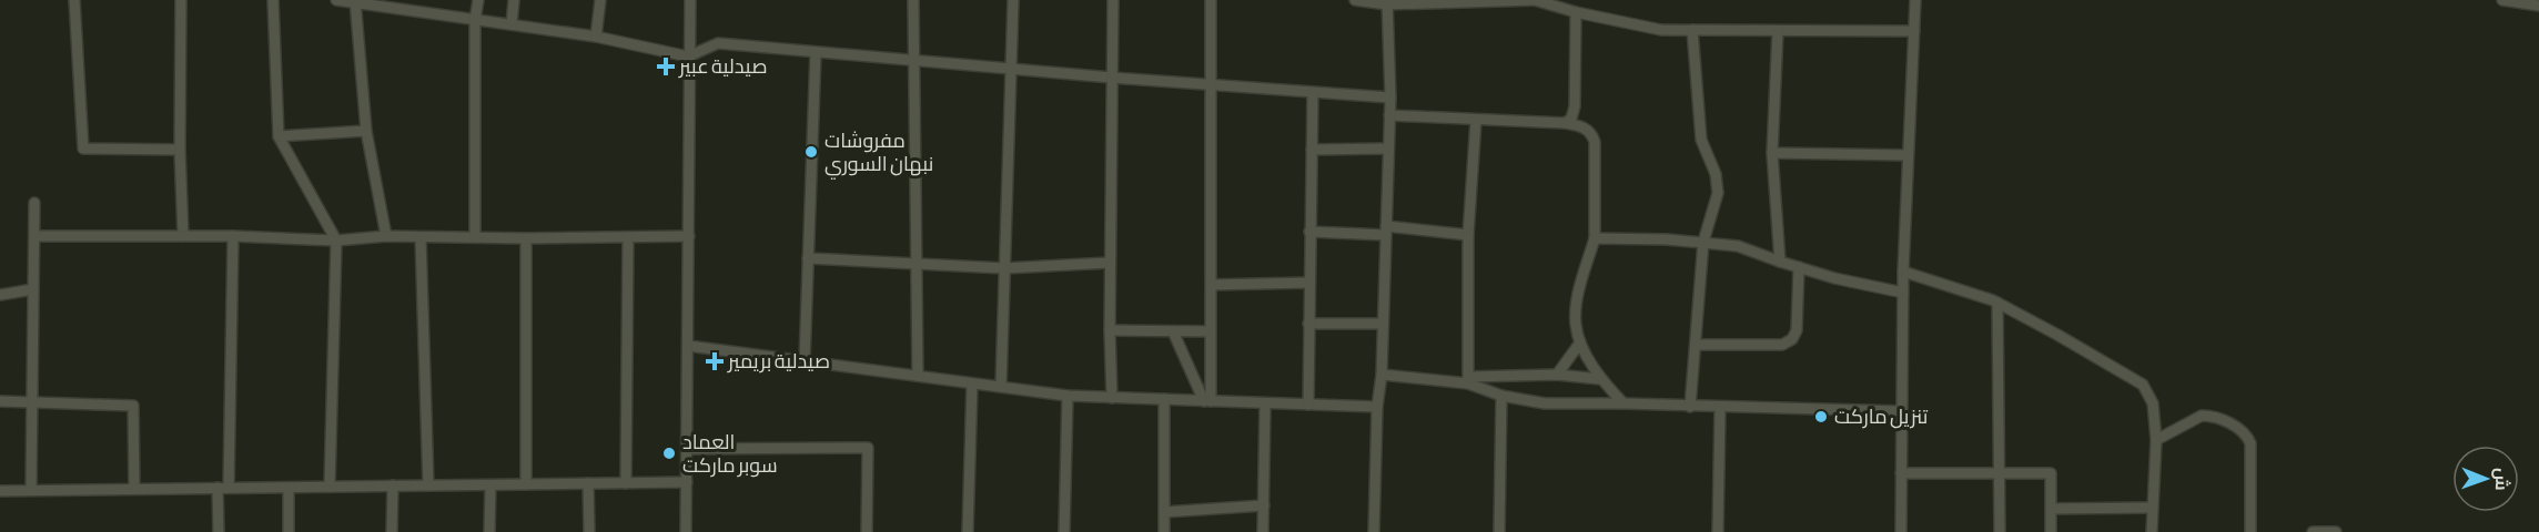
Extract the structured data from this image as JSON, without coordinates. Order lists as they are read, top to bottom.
{
  "places": {
    "health": ["صيدلية عبير", "صيدلية بريمير"],
    "other": ["مفروشات نبهان السوري", "تنزيل ماركت", "العماد سوبر ماركت"]
  },
  "north": "right"
}
